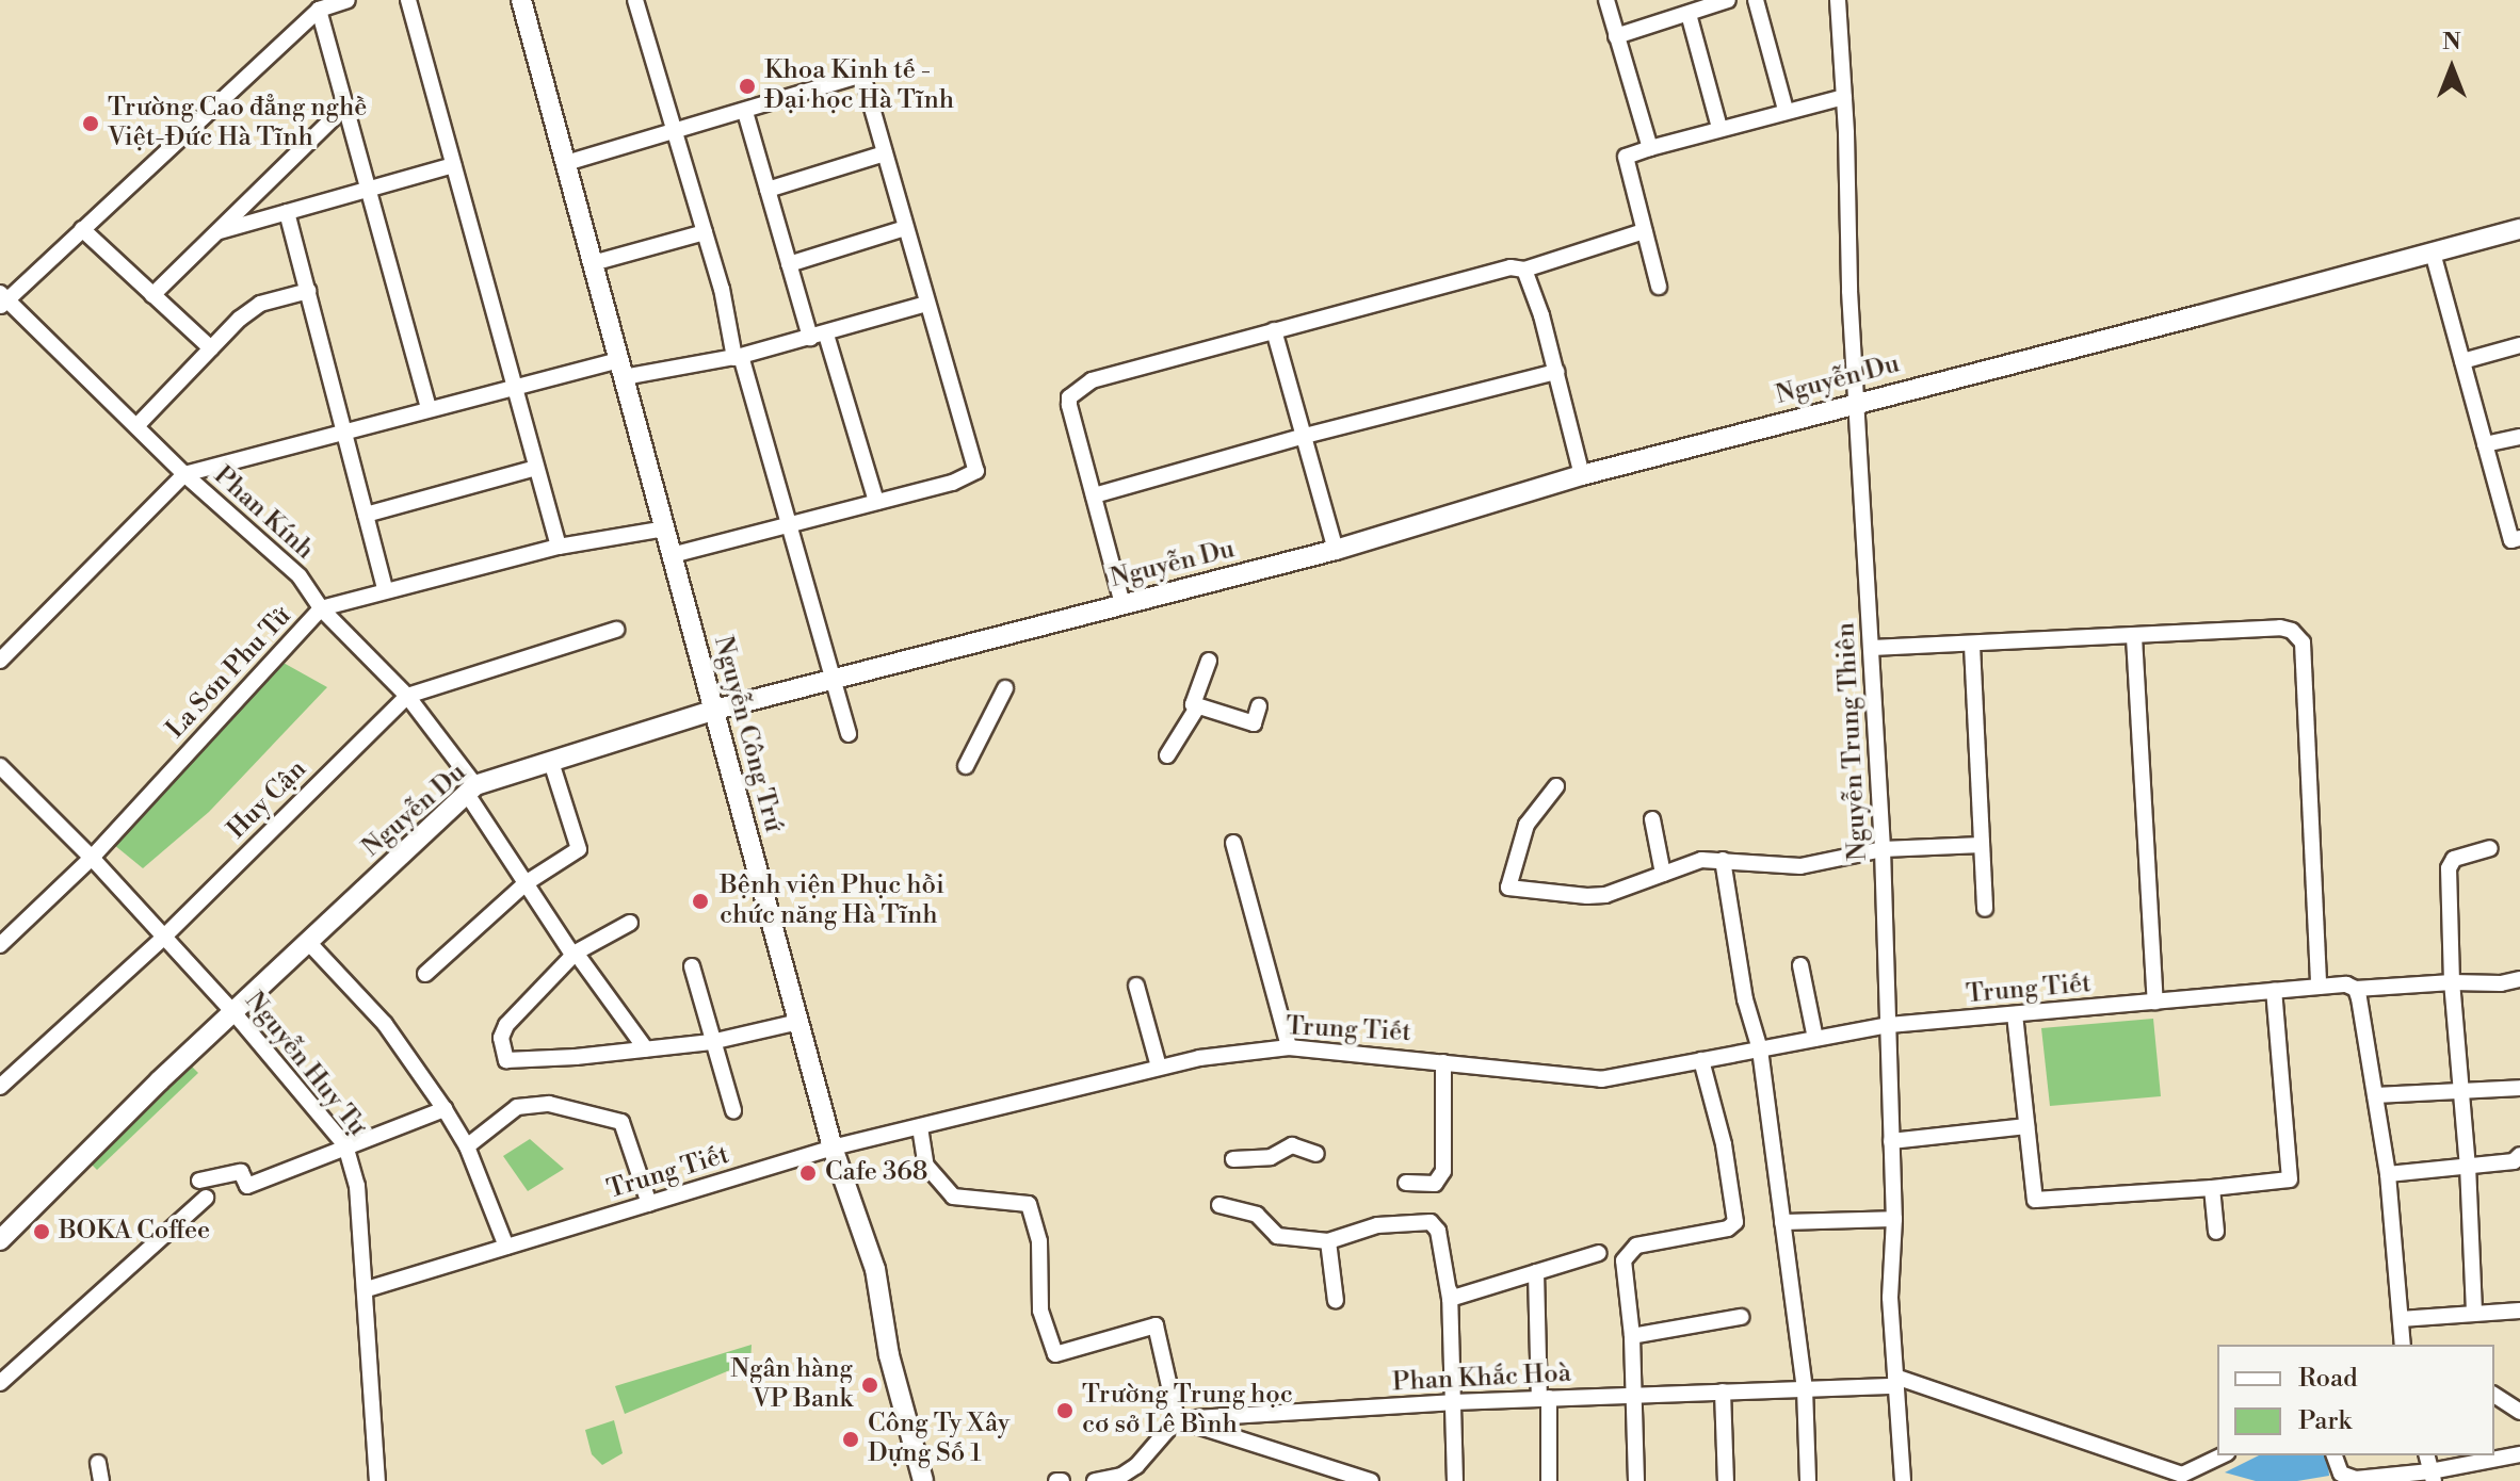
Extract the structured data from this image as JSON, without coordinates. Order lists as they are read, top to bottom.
{
  "streets": {
    "main road": ["Nguyễn Du", "Nguyễn Công Trứ"],
    "street": [
      "Phan Kính",
      "La Sơn Phu Tử",
      "Nguyễn Trung Thiên",
      "Huy Cận",
      "Trung Tiết",
      "Nguyễn Huy Tự",
      "Phan Khắc Hoà"
    ]
  },
  "crossings": [
    ["Nguyễn Du", "Phan Kính"],
    ["Nguyễn Du", "Nguyễn Công Trứ"],
    ["Nguyễn Du", "Nguyễn Trung Thiên"],
    ["Nguyễn Du", "Nguyễn Huy Tự"],
    ["Phan Kính", "La Sơn Phu Tử"],
    ["Phan Kính", "Huy Cận"],
    ["La Sơn Phu Tử", "Nguyễn Công Trứ"],
    ["La Sơn Phu Tử", "Nguyễn Huy Tự"],
    ["Nguyễn Công Trứ", "Trung Tiết"],
    ["Nguyễn Trung Thiên", "Trung Tiết"],
    ["Nguyễn Trung Thiên", "Phan Khắc Hoà"],
    ["Huy Cận", "Nguyễn Huy Tự"],
    ["Trung Tiết", "Nguyễn Huy Tự"]
  ],
  "places": [
    "Khoa Kinh tế - Đại học Hà Tĩnh",
    "Trường Cao đẳng nghề Việt-Đức Hà Tĩnh",
    "Bệnh viện Phục hồi chức năng Hà Tĩnh",
    "Cafe 368",
    "BOKA Coffee",
    "Ngân hàng VP Bank",
    "Trường Trung học cơ sở Lê Bình",
    "Công Ty Xây Dựng Số 1"
  ],
  "legend": ["Road", "Park"],
  "north": "top"
}
